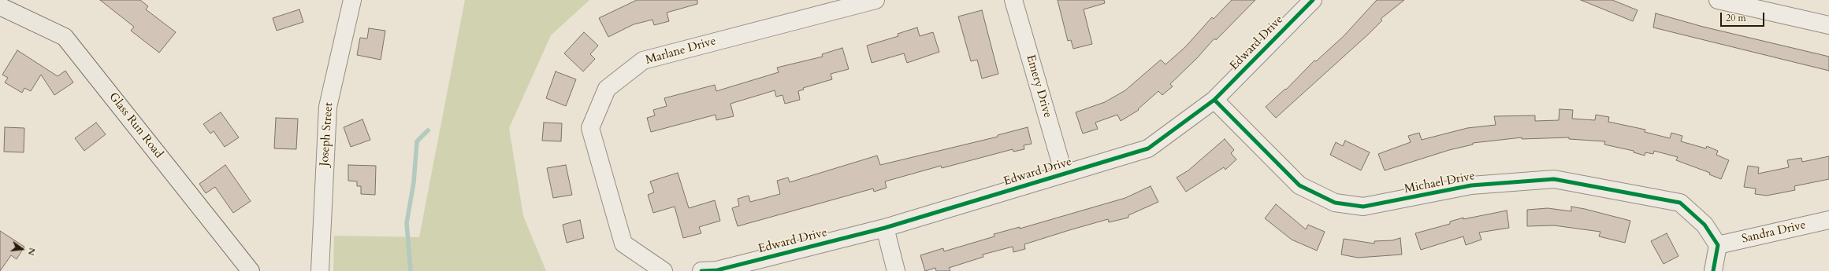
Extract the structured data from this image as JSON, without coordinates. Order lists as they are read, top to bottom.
{
  "streets": {
    "main road": ["Glass Run Road"],
    "street": [
      "Edward Drive",
      "Marlane Drive",
      "Emery Drive",
      "Joseph Street",
      "Michael Drive",
      "Sandra Drive"
    ]
  },
  "crossings": [
    ["Edward Drive", "Emery Drive"],
    ["Edward Drive", "Michael Drive"],
    ["Michael Drive", "Sandra Drive"]
  ],
  "scale_bar": "20 m",
  "north": "right"
}
